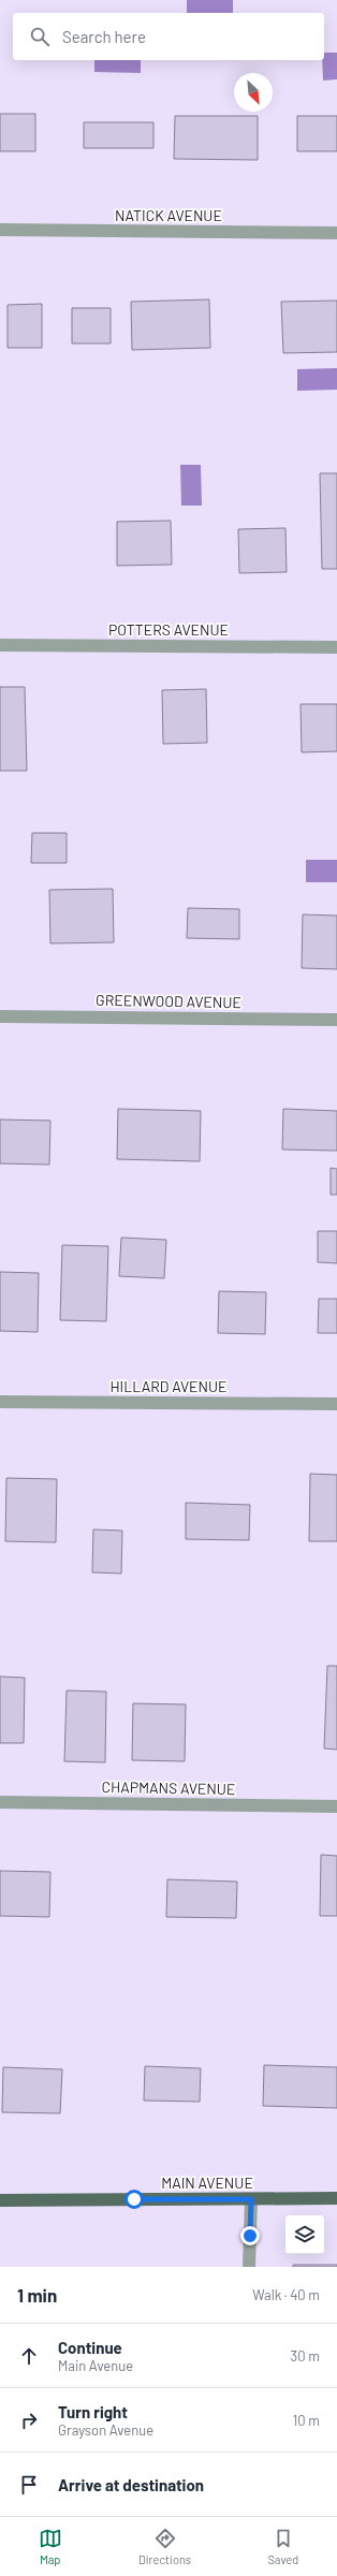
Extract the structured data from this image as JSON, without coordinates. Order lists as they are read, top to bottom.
{
  "streets": {
    "main road": ["MAIN AVENUE"],
    "street": [
      "NATICK AVENUE",
      "POTTERS AVENUE",
      "GREENWOOD AVENUE",
      "HILLARD AVENUE",
      "CHAPMANS AVENUE"
    ]
  },
  "north": "bottom right",
  "page": {
    "search": "Search here",
    "heading": ["1 min", "Walk · 40 m"],
    "list": [
      ["Continue", "Main Avenue", "30 m"],
      ["Turn right", "Grayson Avenue", "10 m"],
      "Arrive at destination"
    ],
    "nav": ["Map", "Directions", "Saved"]
  }
}
